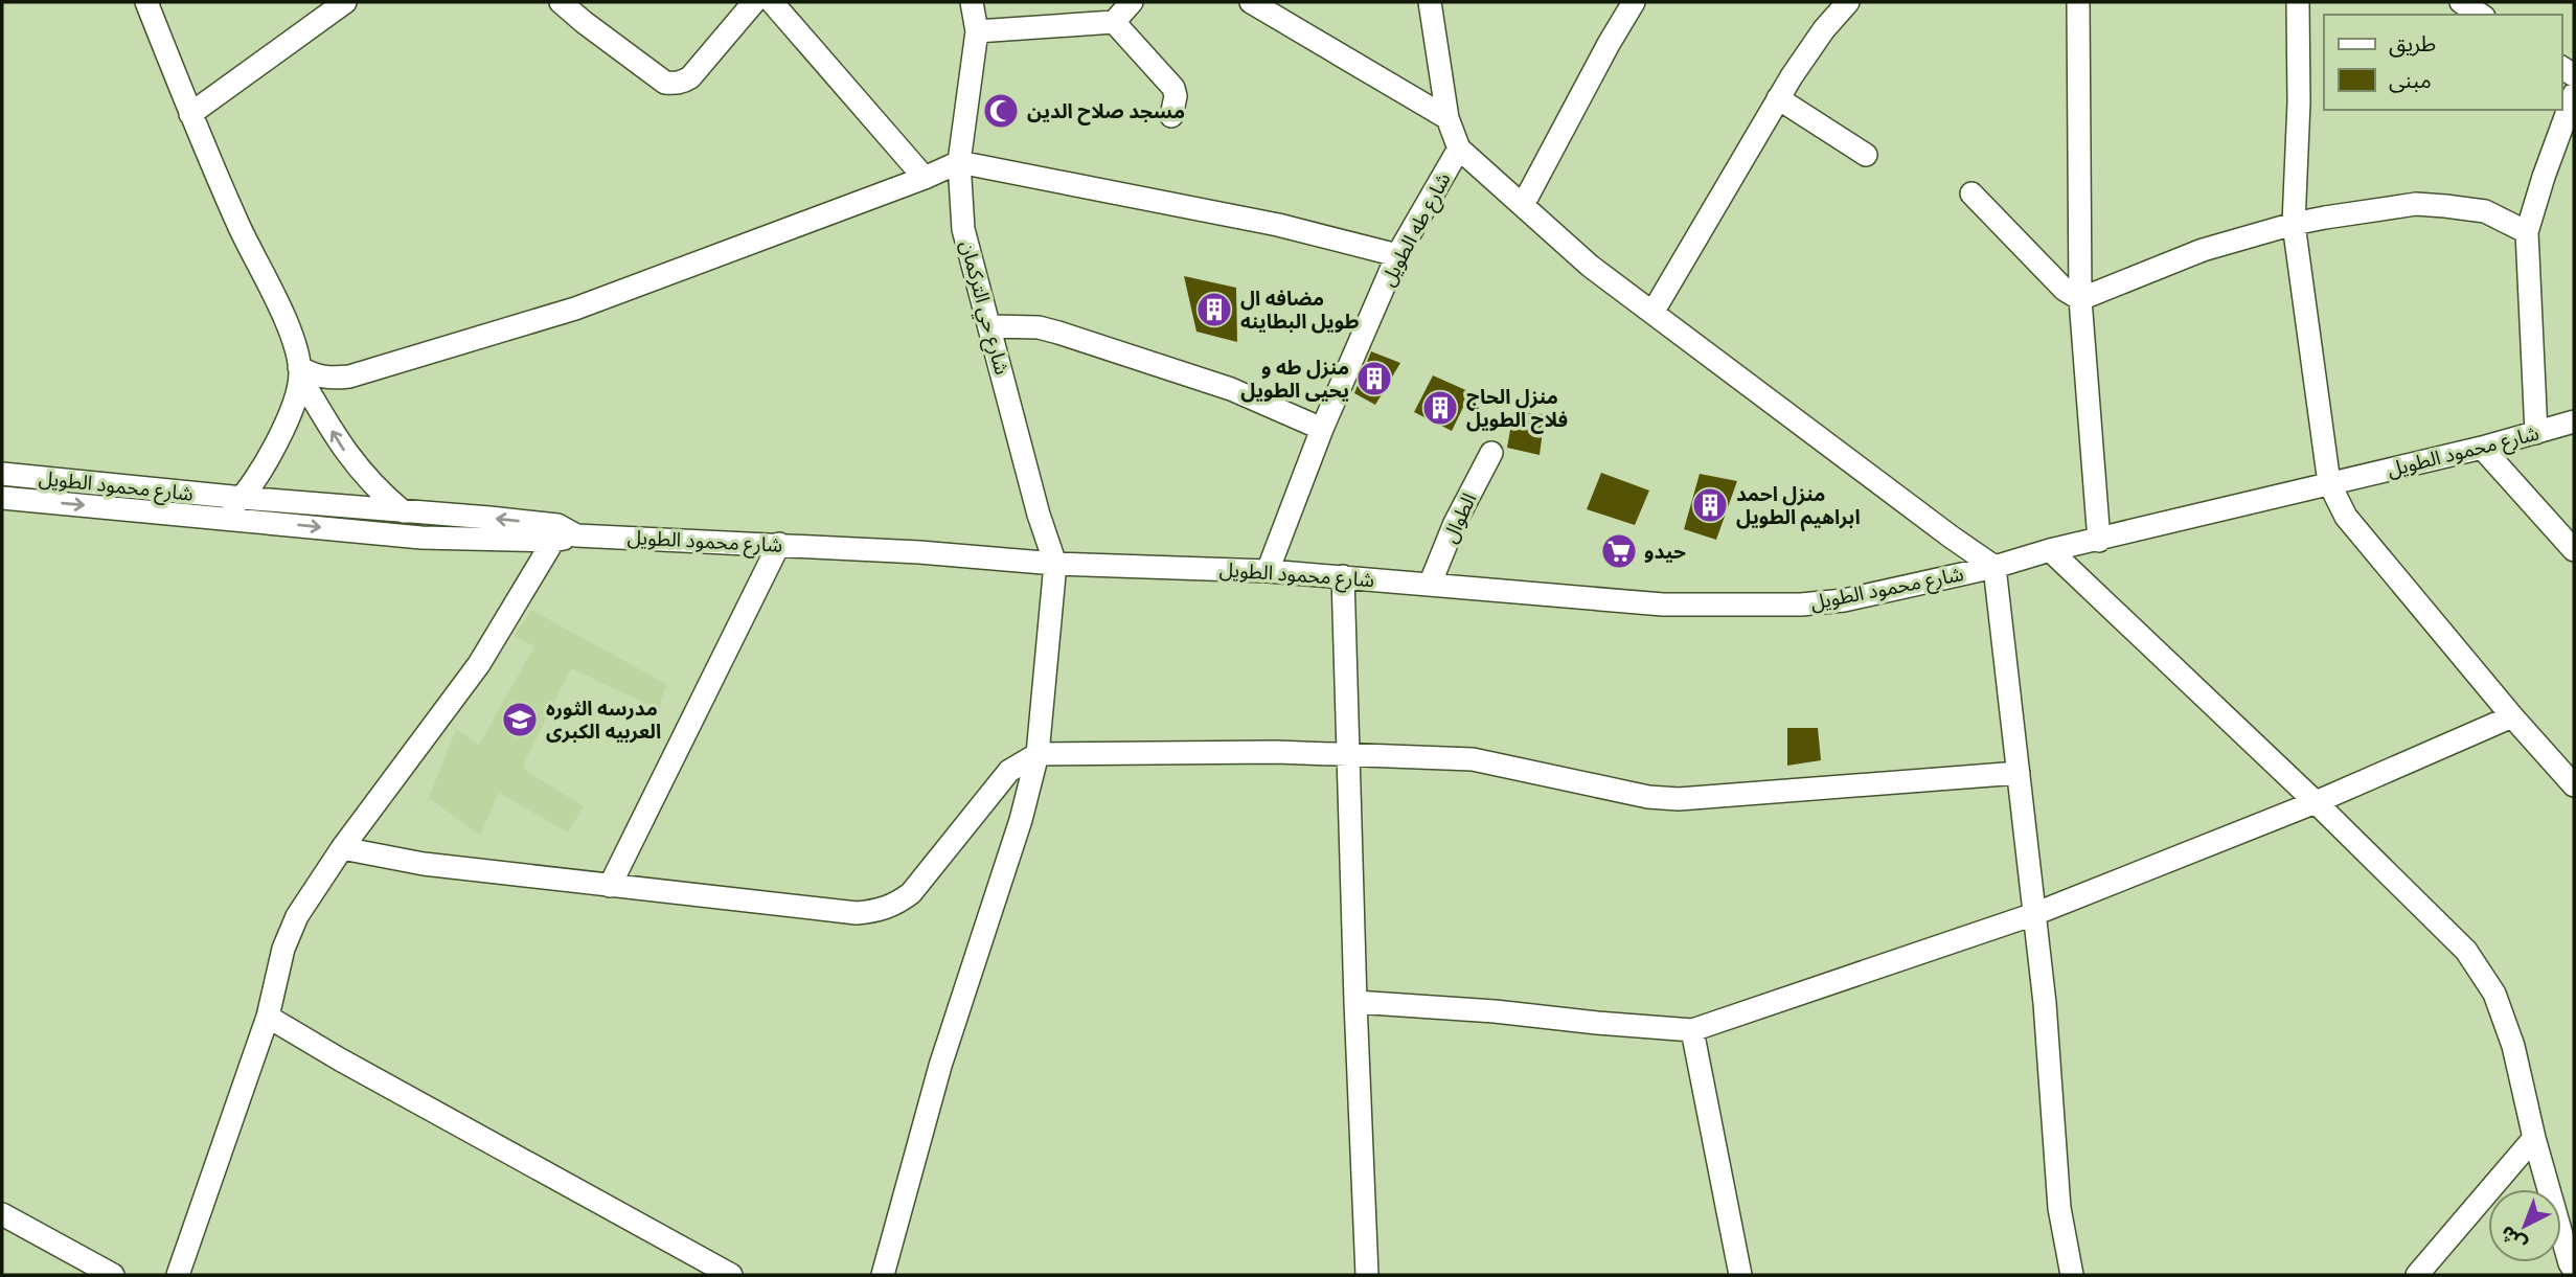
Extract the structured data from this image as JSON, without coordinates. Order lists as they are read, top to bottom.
{
  "streets": {
    "street": [
      "شارع طه الطويل",
      "شارع حي التركمان",
      "شارع محمود الطويل",
      "الطوال"
    ]
  },
  "crossings": [
    ["شارع طه الطويل", "شارع محمود الطويل"],
    ["شارع حي التركمان", "شارع محمود الطويل"],
    ["شارع محمود الطويل", "الطوال"]
  ],
  "places": {
    "mosque": ["مسجد صلاح الدين"],
    "building": [
      "مضافه ال طويل البطاينه",
      "منزل طه و يحيى الطويل",
      "منزل الحاج فلاح الطويل",
      "منزل احمد ابراهيم الطويل"
    ],
    "supermarket": ["حيدو"],
    "school or university": ["مدرسه الثوره العربيه الكبرى"]
  },
  "legend": ["طريق", "مبنى"],
  "north": "bottom left"
}
